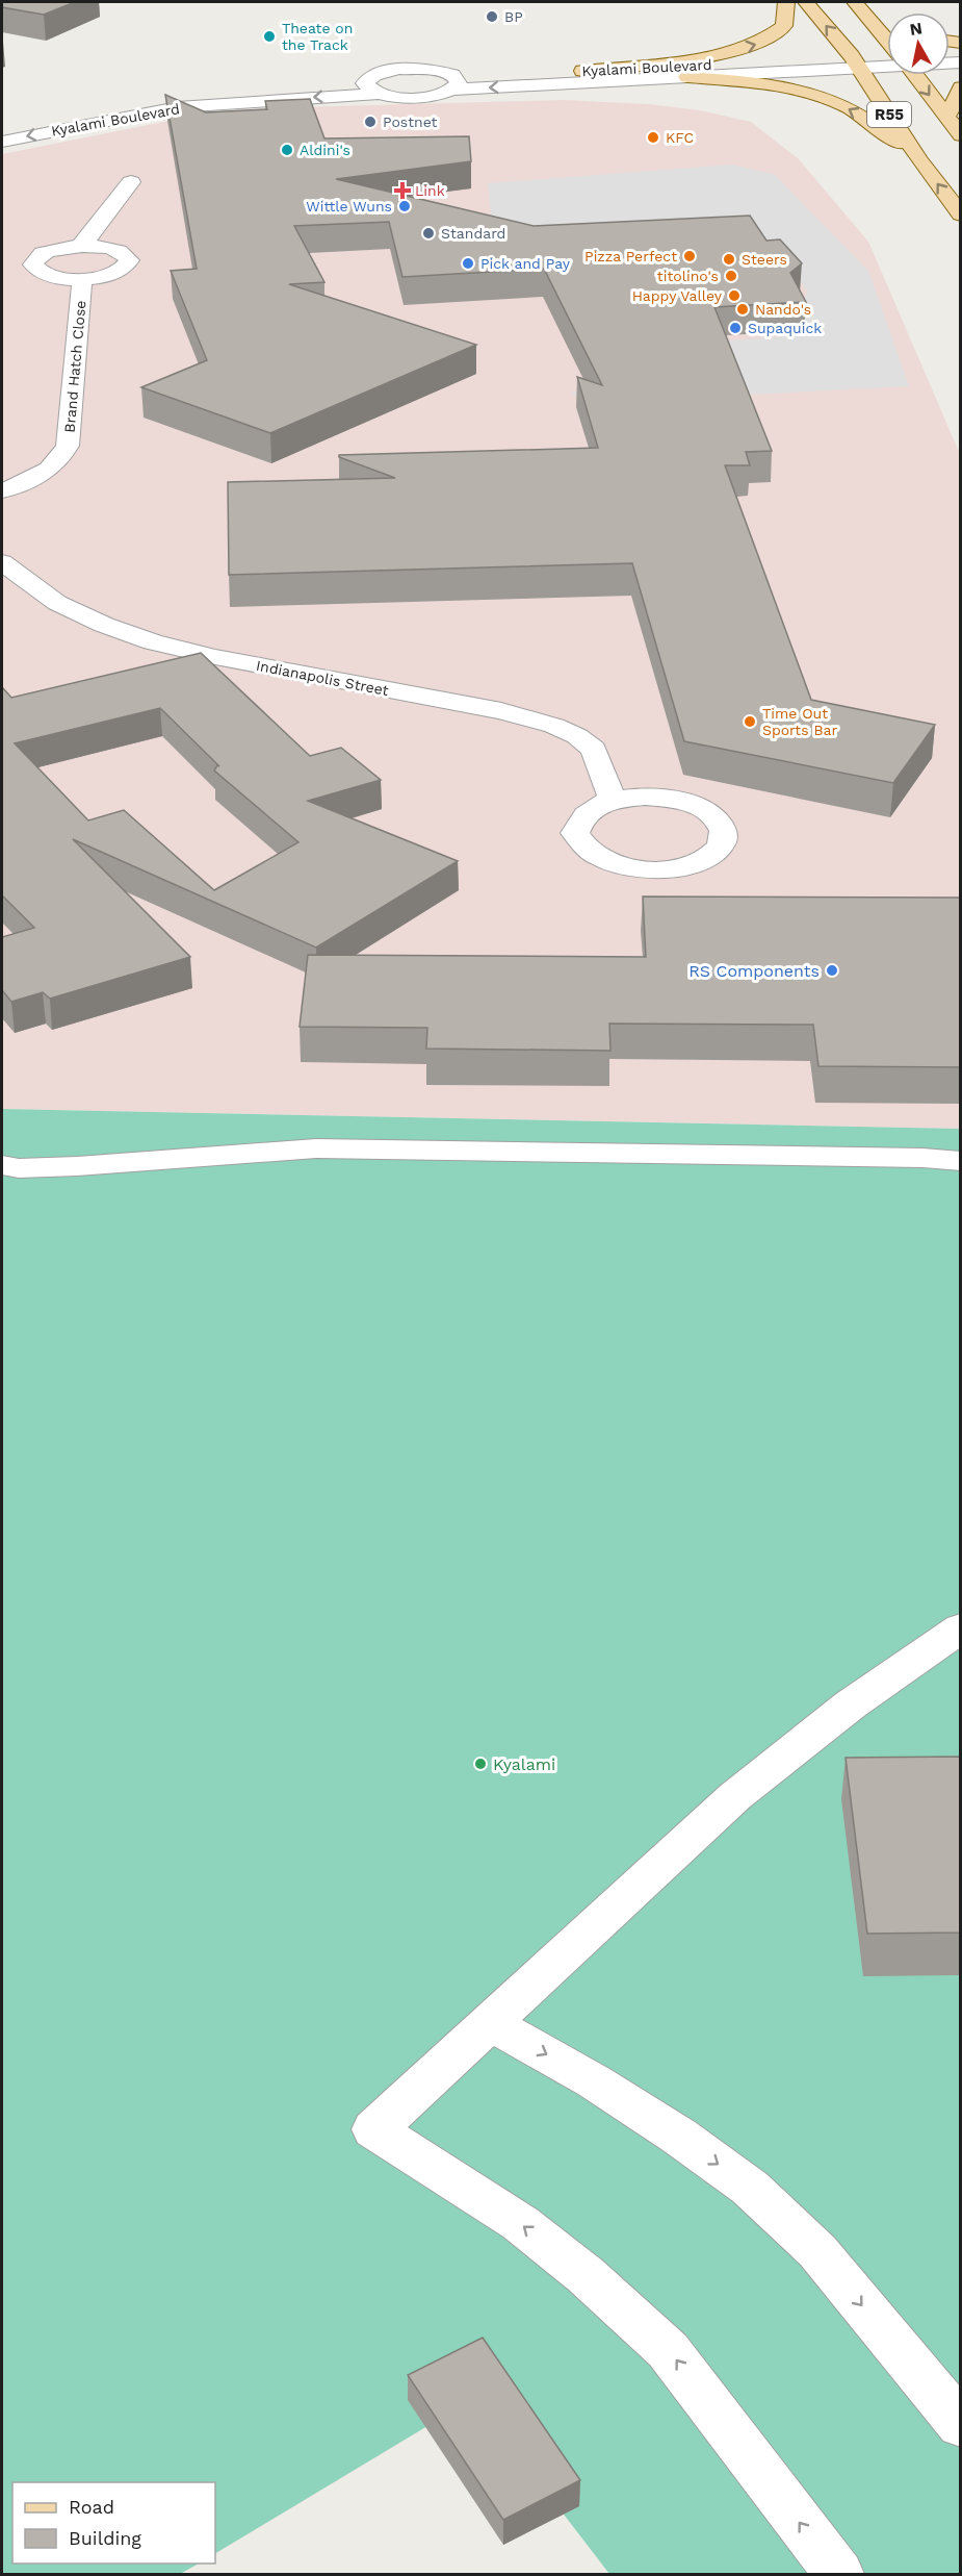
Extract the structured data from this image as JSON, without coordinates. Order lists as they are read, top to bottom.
{
  "streets": {
    "main road": ["R55"],
    "street": ["Kyalami Boulevard", "Brand Hatch Close", "Indianapolis Street"]
  },
  "crossings": [
    ["Kyalami Boulevard", "R55"]
  ],
  "places": {
    "other": [
      "BP",
      "Theate on the Track",
      "Postnet",
      "KFC",
      "Aldini's",
      "Wittle Wuns",
      "Standard",
      "Pizza Perfect",
      "Steers",
      "Pick and Pay",
      "titolino's",
      "Happy Valley",
      "Nando's",
      "Supaquick",
      "Time Out Sports Bar",
      "RS Components",
      "Kyalami"
    ],
    "health": ["Link"]
  },
  "legend": ["Road", "Building"],
  "north": "top"
}
